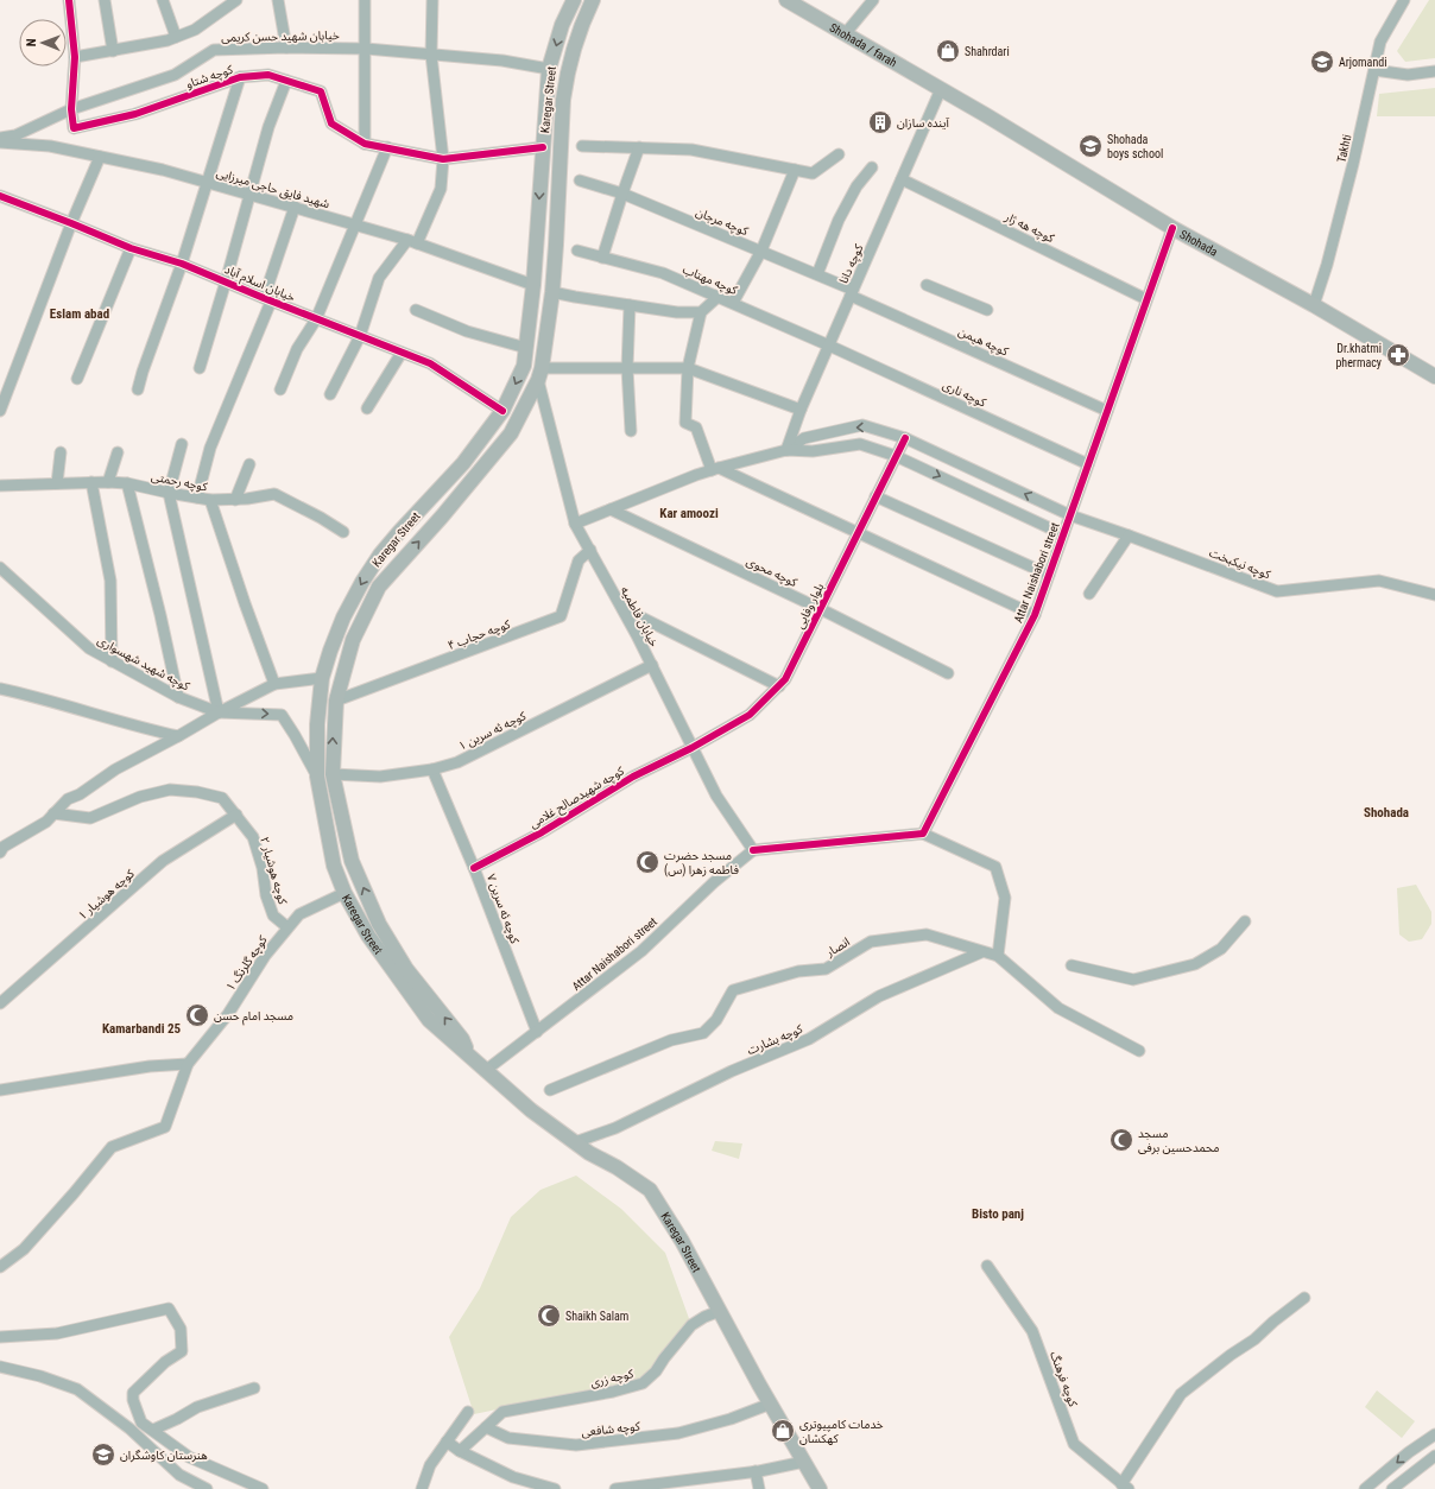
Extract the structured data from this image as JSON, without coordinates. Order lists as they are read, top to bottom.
{
  "streets": {
    "main road": ["Shohada / farah", "Karegar Street", "Shohada"],
    "street": [
      "خیابان شهید حسن کریمی",
      "کوچه شتاو",
      "Takhti",
      "شهید فایق حاجی میرزایی",
      "کوچه مرجان",
      "کوچه هه ژار",
      "کوچه دانا",
      "کوچه مهتاب",
      "خیابان اسلام آباد",
      "کوچه هیمن",
      "کوچه ناری",
      "کوچه رحمتی",
      "کوچه نیکبخت",
      "کوچه محوی",
      "Attar Naishabori street",
      "بلوار وفایی",
      "خیابان فاطمیه",
      "کوچه حجاب ۴",
      "کوچه شهید شهسواری",
      "کوچه ئه سرین ۱",
      "کوچه شهیدصالح غلامی",
      "کوچه هوشیار ۲",
      "کوچه هوشیار ۱",
      "کوچه ئه سرین ۷",
      "انصار",
      "کوچه گلرنگ ۱",
      "کوچه بشارت",
      "کوچه زری",
      "کوچه فرهنگ",
      "کوچه شافعی"
    ]
  },
  "crossings": [
    ["خیابان شهید حسن کریمی", "کوچه شتاو"],
    ["خیابان شهید حسن کریمی", "Karegar Street"],
    ["Shohada / farah", "Shohada"],
    ["Shohada / farah", "کوچه دانا"],
    ["کوچه شتاو", "Karegar Street"],
    ["Karegar Street", "شهید فایق حاجی میرزایی"],
    ["Karegar Street", "خیابان اسلام آباد"],
    ["Karegar Street", "Attar Naishabori street"],
    ["Karegar Street", "خیابان فاطمیه"],
    ["Karegar Street", "کوچه حجاب ۴"],
    ["Karegar Street", "کوچه ئه سرین ۱"],
    ["Karegar Street", "کوچه گلرنگ ۱"],
    ["Karegar Street", "کوچه بشارت"],
    ["Karegar Street", "کوچه زری"],
    ["Karegar Street", "کوچه شافعی"],
    ["Takhti", "Shohada"],
    ["کوچه مرجان", "کوچه دانا"],
    ["کوچه مرجان", "کوچه هیمن"],
    ["کوچه هه ژار", "کوچه دانا"],
    ["کوچه هه ژار", "Attar Naishabori street"],
    ["Shohada", "کوچه دانا"],
    ["Shohada", "Attar Naishabori street"],
    ["کوچه دانا", "کوچه مهتاب"],
    ["کوچه دانا", "کوچه هیمن"],
    ["کوچه دانا", "کوچه ناری"],
    ["کوچه مهتاب", "کوچه ناری"],
    ["کوچه هیمن", "Attar Naishabori street"],
    ["کوچه ناری", "Attar Naishabori street"],
    ["کوچه نیکبخت", "Attar Naishabori street"],
    ["کوچه محوی", "بلوار وفایی"],
    ["Attar Naishabori street", "خیابان فاطمیه"],
    ["Attar Naishabori street", "کوچه ئه سرین ۷"],
    ["بلوار وفایی", "خیابان فاطمیه"],
    ["بلوار وفایی", "کوچه شهیدصالح غلامی"],
    ["خیابان فاطمیه", "کوچه حجاب ۴"],
    ["خیابان فاطمیه", "کوچه ئه سرین ۱"],
    ["خیابان فاطمیه", "کوچه شهیدصالح غلامی"],
    ["کوچه ئه سرین ۱", "کوچه ئه سرین ۷"],
    ["کوچه شهیدصالح غلامی", "کوچه ئه سرین ۷"],
    ["کوچه هوشیار ۲", "کوچه هوشیار ۱"],
    ["کوچه هوشیار ۲", "کوچه گلرنگ ۱"],
    ["انصار", "کوچه بشارت"],
    ["کوچه زری", "کوچه شافعی"]
  ],
  "districts": [
    "Eslam abad",
    "Kar amoozi",
    "Shohada",
    "Kamarbandi 25",
    "Bisto panj"
  ],
  "places": {
    "shop": ["Shahrdari", "خدمات کامپیوتری کهکشان"],
    "school or university": ["Arjomandi", "Shohada boys school", "هنرستان کاوشگران"],
    "building": ["آینده سازان"],
    "pharmacy": ["Dr.khatmi phermacy"],
    "mosque": [
      "مسجد حضرت فاطمه زهرا (س)",
      "مسجد امام حسن",
      "مسجد محمدحسین برفی",
      "Shaikh Salam"
    ]
  },
  "north": "left"
}
